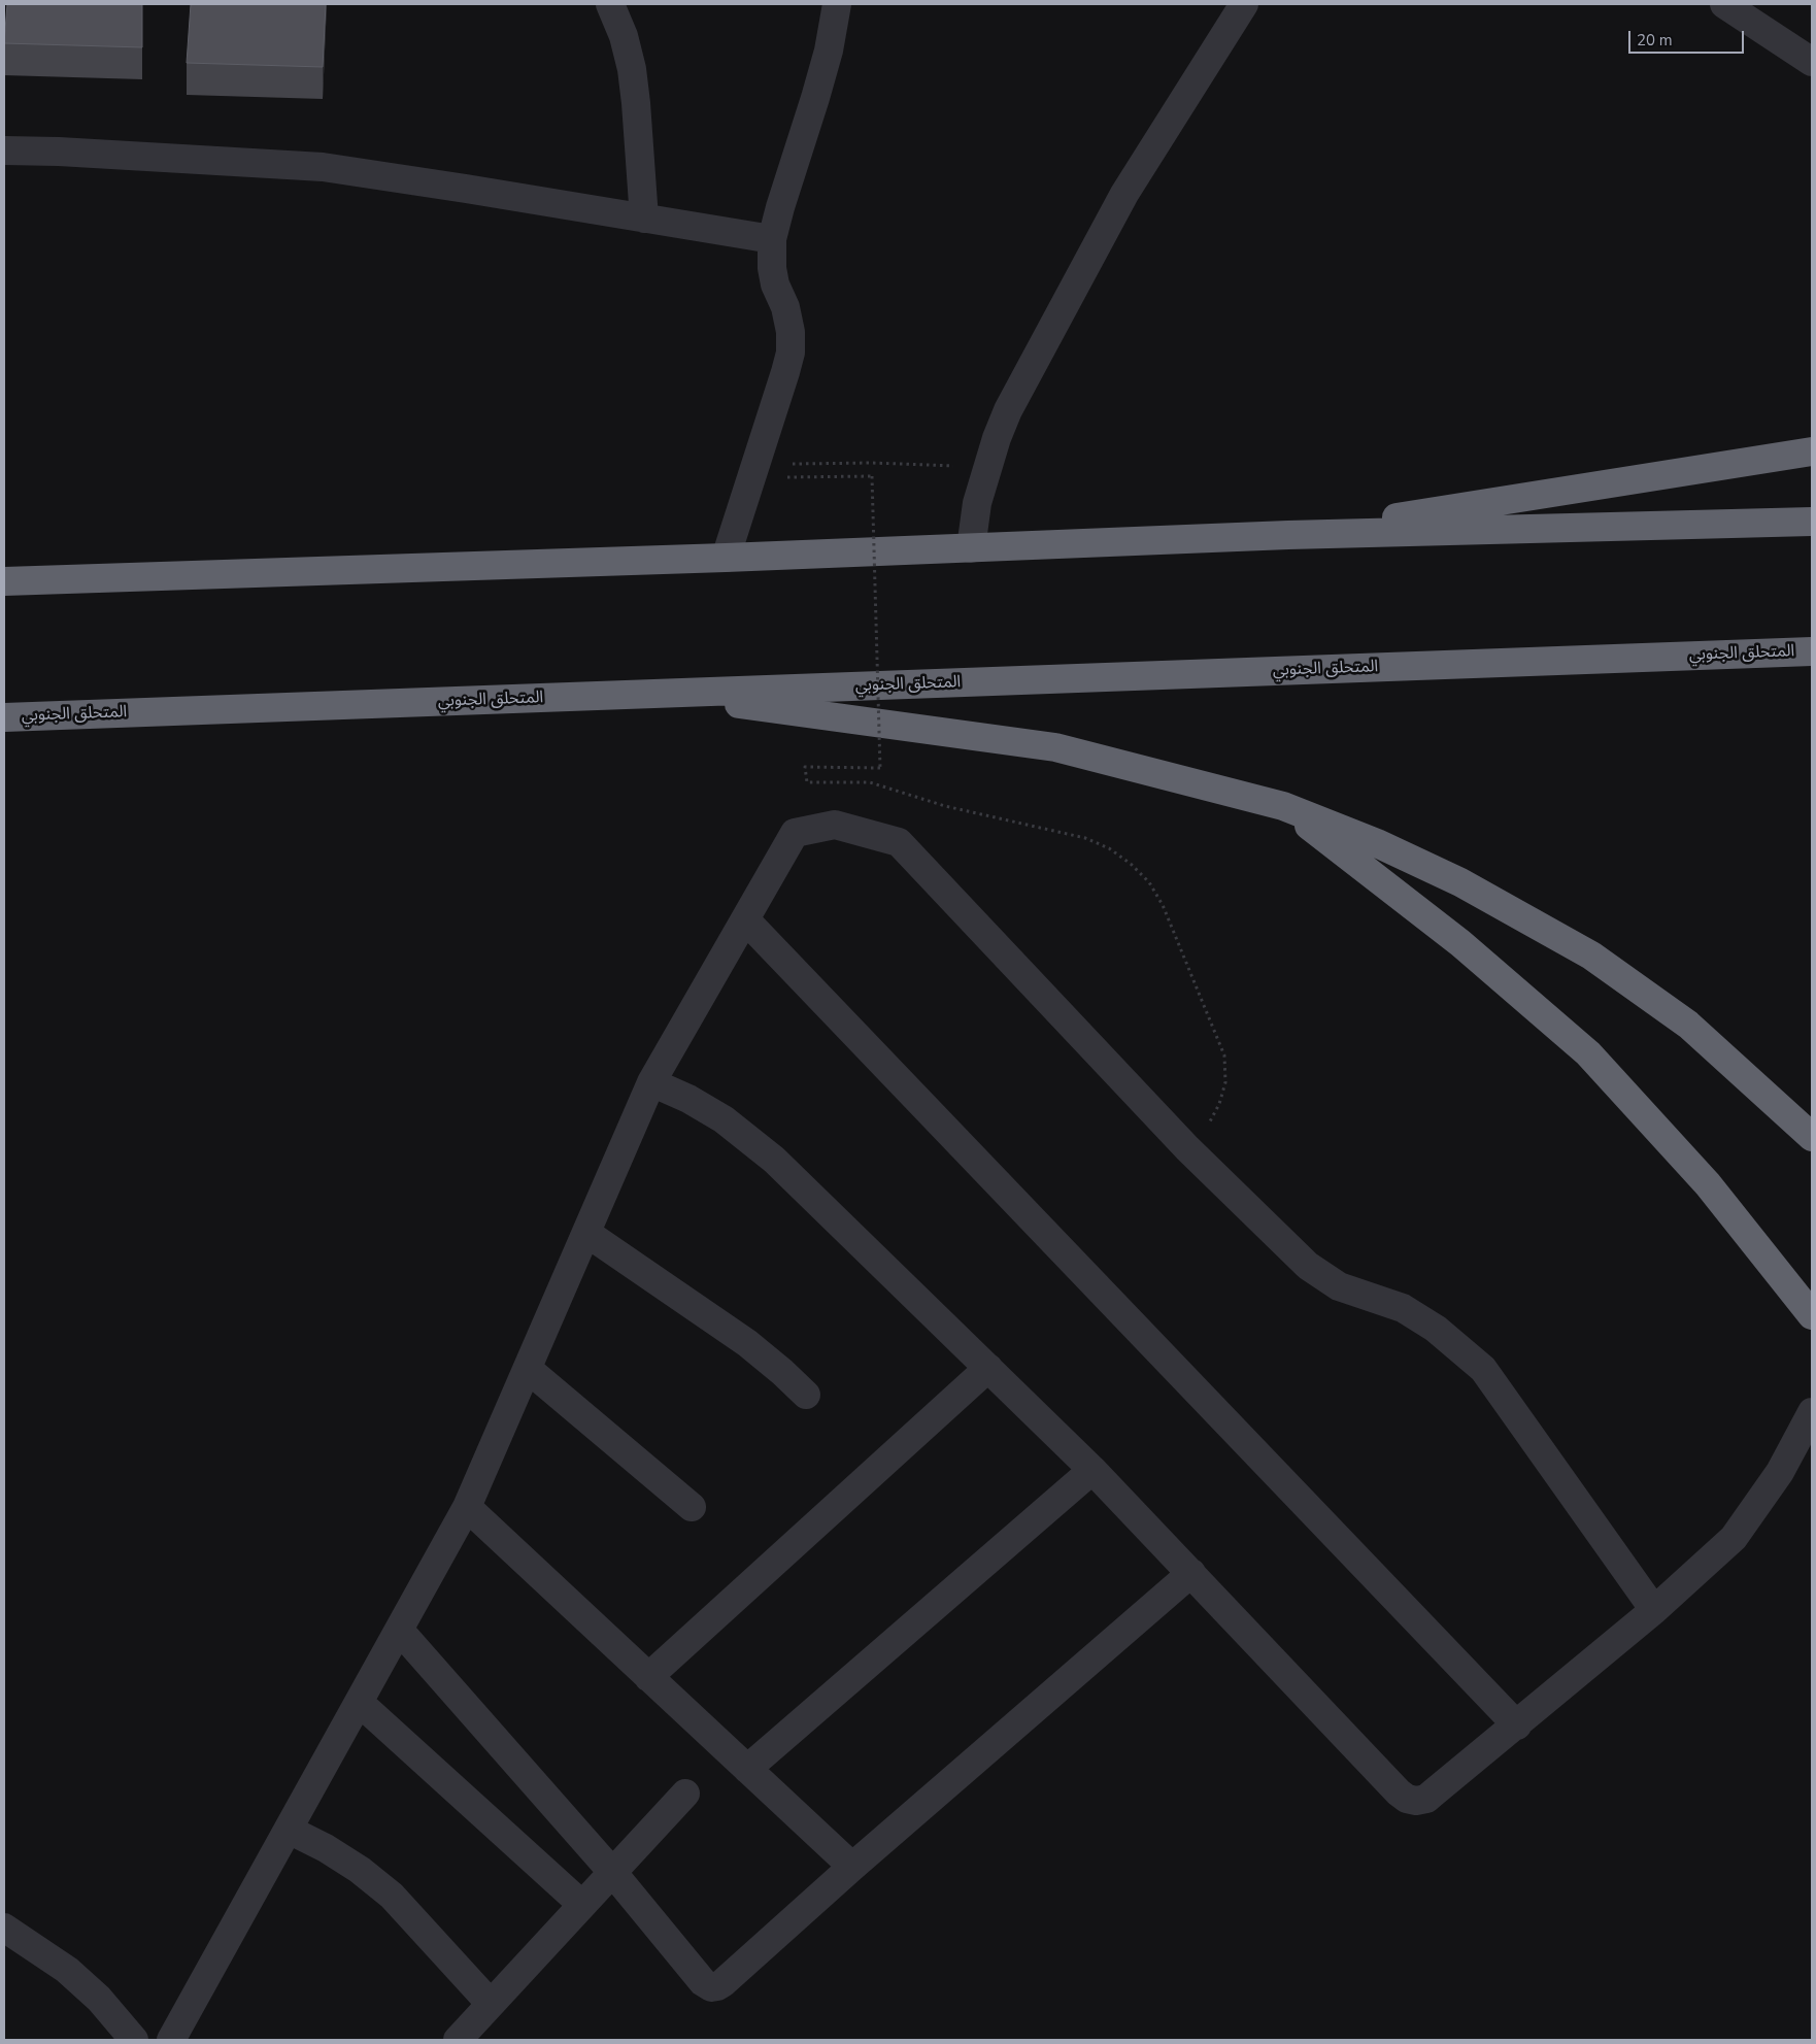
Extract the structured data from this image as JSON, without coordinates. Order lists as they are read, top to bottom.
{
  "streets": {
    "highway": ["المتحلق الجنوبي"]
  },
  "scale_bar": "20 m"
}
